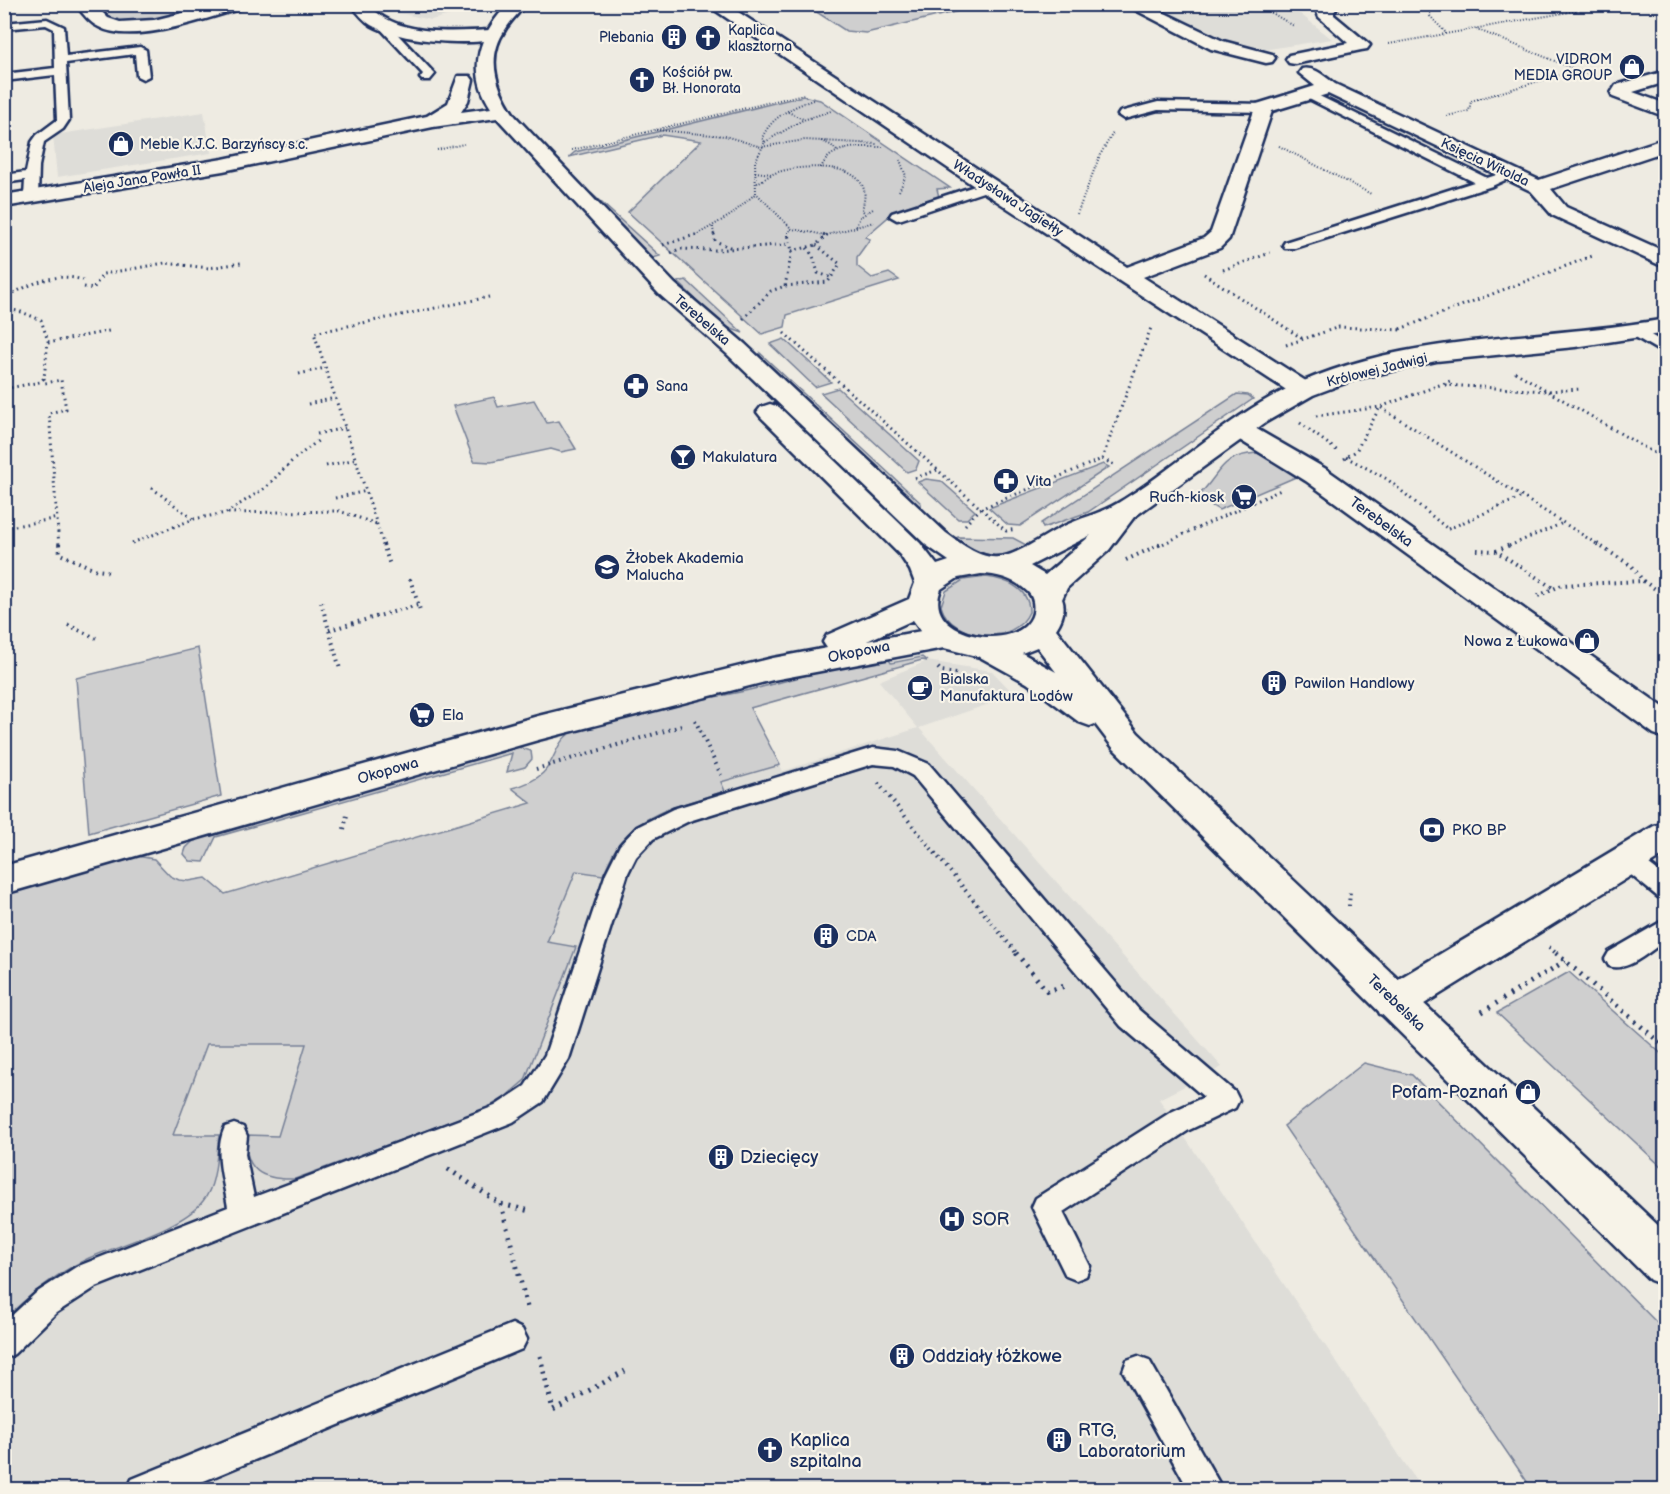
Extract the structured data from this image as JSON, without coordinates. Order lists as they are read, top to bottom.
{
  "streets": {
    "street": [
      "Księcia Witolda",
      "Aleja Jana Pawła II",
      "Władysława Jagiełły",
      "Terebelska",
      "Królowej Jadwigi",
      "Okopowa"
    ]
  },
  "crossings": [
    ["Aleja Jana Pawła II", "Terebelska"],
    ["Władysława Jagiełły", "Królowej Jadwigi"],
    ["Terebelska", "Królowej Jadwigi"],
    ["Terebelska", "Okopowa"],
    ["Królowej Jadwigi", "Okopowa"]
  ],
  "places": {
    "building": [
      "Plebania",
      "Pawilon Handlowy",
      "CDA",
      "Dziecięcy",
      "Oddziały łóżkowe",
      "RTG, Laboratorium"
    ],
    "church": ["Kaplica klasztorna", "Kościół pw. Bł. Honorata", "Kaplica szpitalna"],
    "shop": [
      "VIDROM MEDIA GROUP",
      "Meble K.J.C. Barzyńscy s.c.",
      "Nowa z Łukowa",
      "Pofam-Poznań"
    ],
    "pharmacy": ["Sana", "Vita"],
    "bar": ["Makulatura"],
    "supermarket": ["Ruch-kiosk", "Ela"],
    "school or university": ["Żłobek Akademia Malucha"],
    "cafe": ["Bialska Manufaktura Lodów"],
    "bank": ["PKO BP"],
    "hospital": ["SOR"]
  }
}
